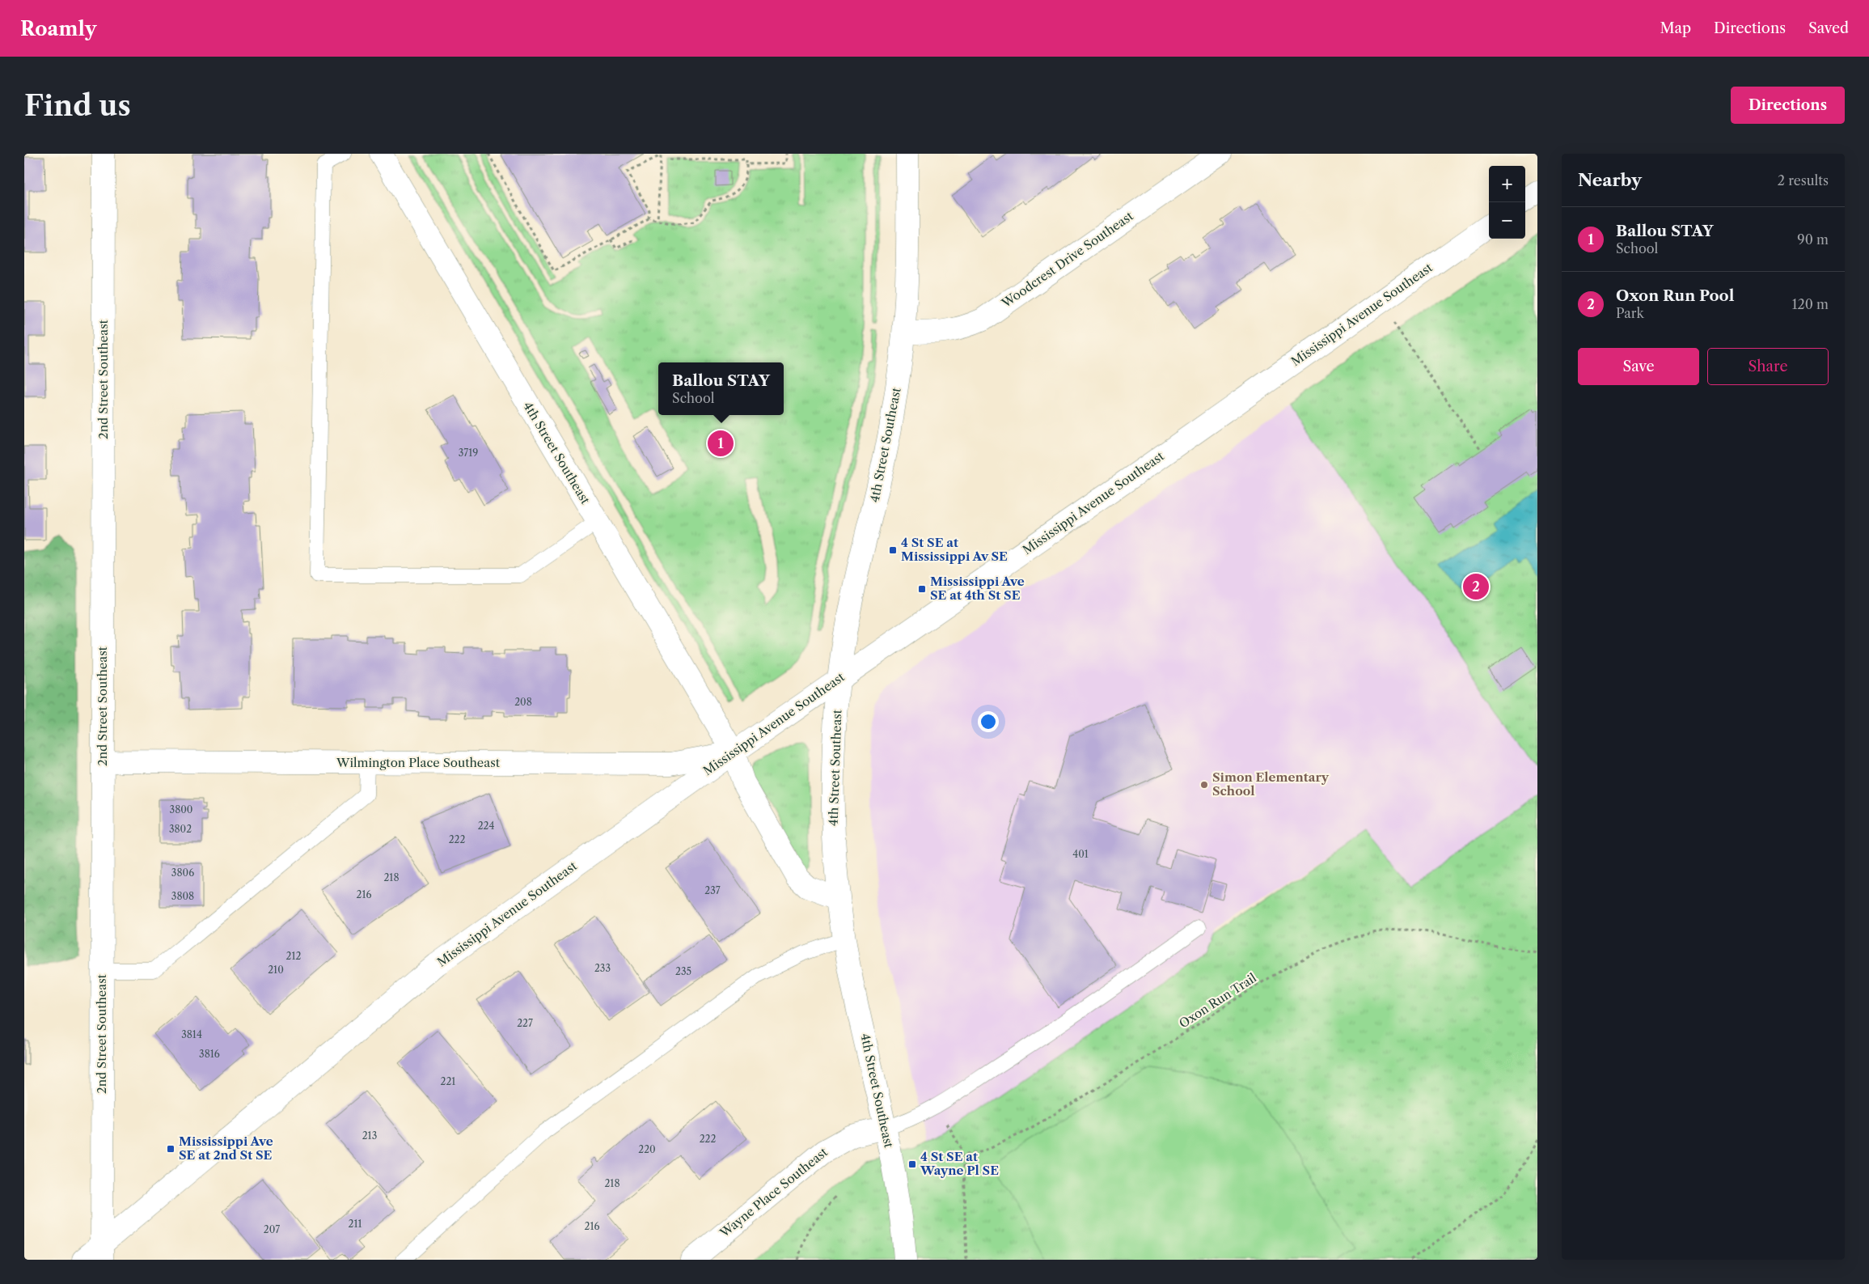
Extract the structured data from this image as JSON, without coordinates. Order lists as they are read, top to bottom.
{
  "streets": {
    "street": [
      "Woodcrest Drive Southeast",
      "Mississippi Avenue Southeast",
      "2nd Street Southeast",
      "4th Street Southeast",
      "Wilmington Place Southeast",
      "Wayne Place Southeast"
    ],
    "path": ["Oxon Run Trail"]
  },
  "crossings": [
    ["Woodcrest Drive Southeast", "4th Street Southeast"],
    ["Mississippi Avenue Southeast", "2nd Street Southeast"],
    ["Mississippi Avenue Southeast", "4th Street Southeast"],
    ["Mississippi Avenue Southeast", "Wilmington Place Southeast"],
    ["2nd Street Southeast", "Wilmington Place Southeast"],
    ["4th Street Southeast", "Wilmington Place Southeast"],
    ["4th Street Southeast", "Wayne Place Southeast"]
  ],
  "places": {
    "transit": [
      "4 St SE at Mississippi Av SE",
      "Mississippi Ave SE at 4th St SE",
      "Mississippi Ave SE at 2nd St SE",
      "4 St SE at Wayne Pl SE"
    ],
    "other": ["Simon Elementary School"]
  },
  "house_numbers": [
    "3719",
    "208",
    "3800",
    "224",
    "3802",
    "222",
    "401",
    "3806",
    "218",
    "237",
    "216",
    "3808",
    "212",
    "233",
    "210",
    "235",
    "227",
    "3814",
    "3816",
    "221",
    "213",
    "222",
    "220",
    "218",
    "211",
    "216",
    "207"
  ],
  "page": {
    "header": "Roamly",
    "nav": ["Map", "Directions", "Saved"],
    "buttons": [
      "Directions",
      ["Save", "Share"]
    ],
    "title": "Find us",
    "heading": ["Nearby", "2 results"],
    "map_buttons": ["+", "−"],
    "list": [
      {
        "mark": "1",
        "name": "Ballou STAY",
        "note": "School",
        "value": "90 m"
      },
      {
        "mark": "2",
        "name": "Oxon Run Pool",
        "note": "Park",
        "value": "120 m"
      }
    ],
    "popup": ["Ballou STAY", "School"],
    "pins": ["1", "2"]
  }
}
